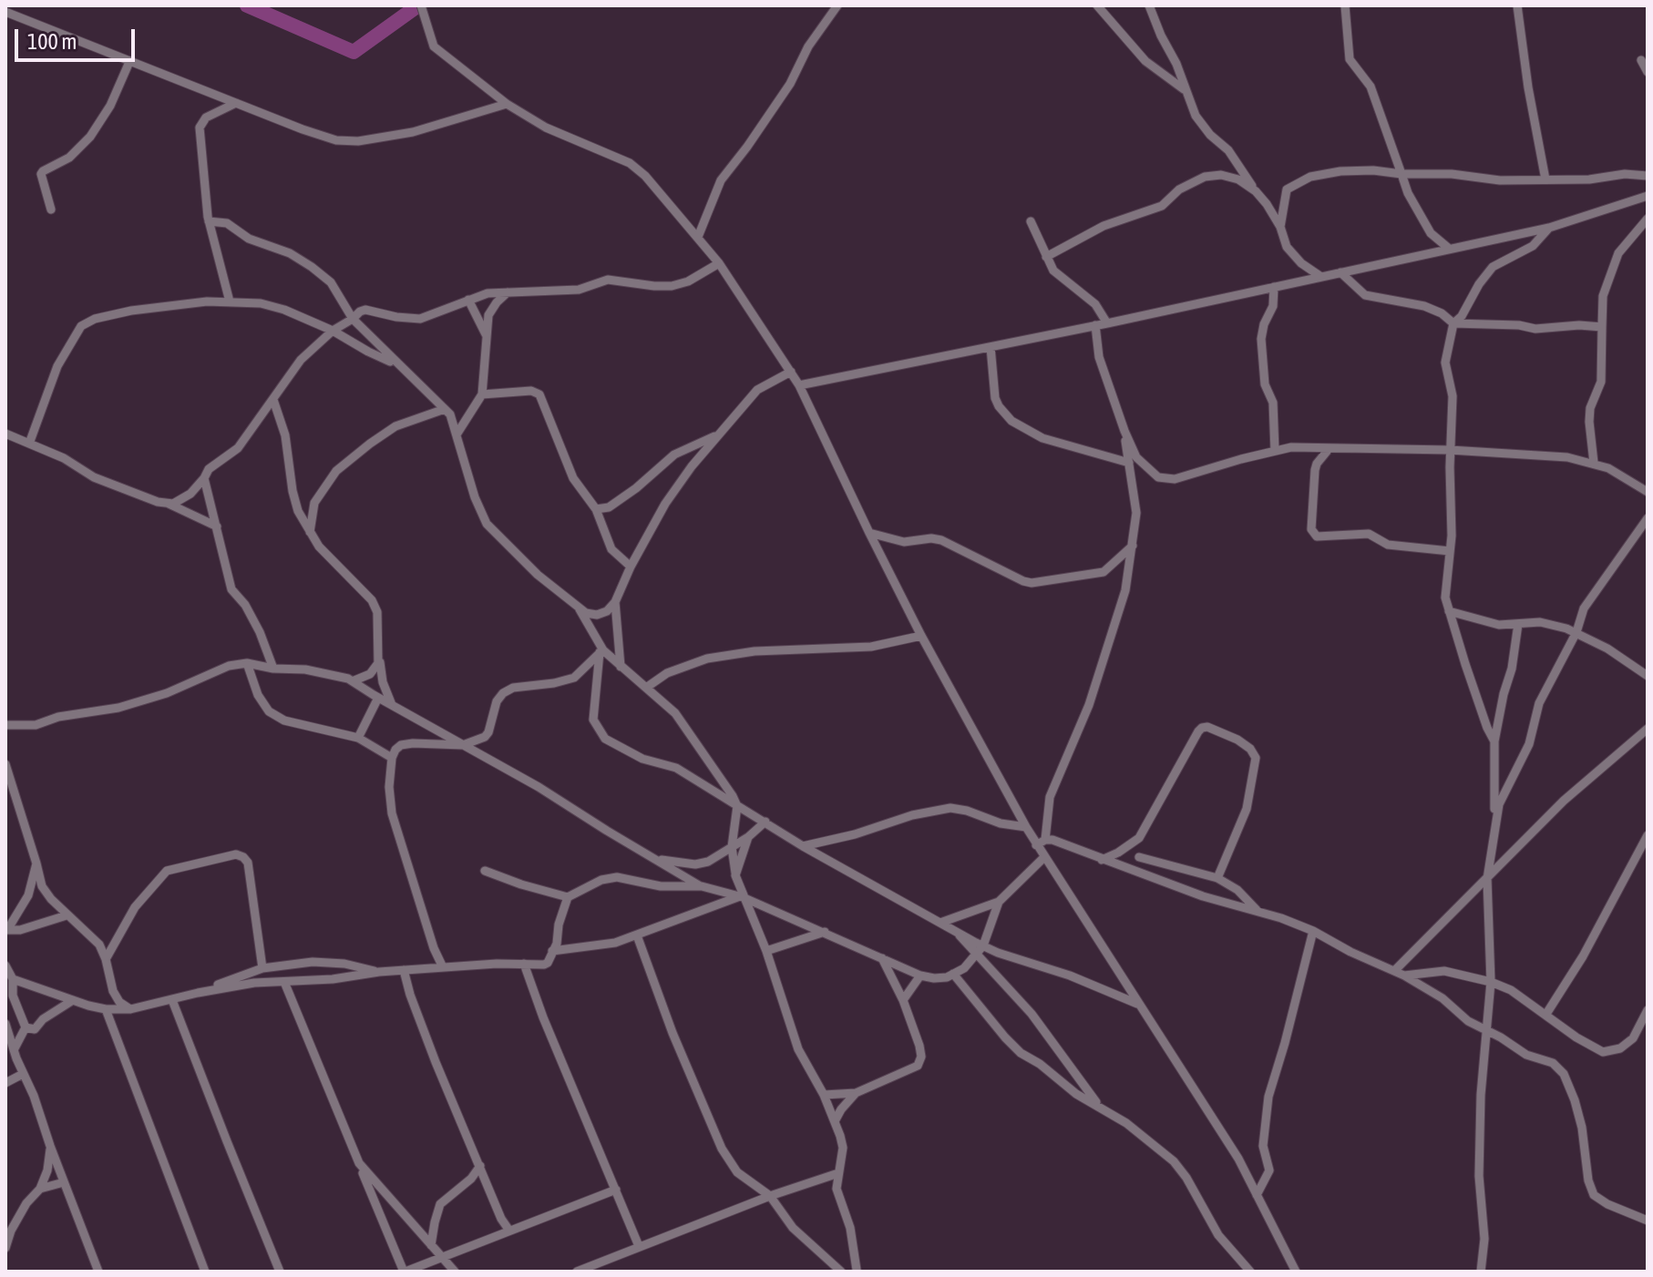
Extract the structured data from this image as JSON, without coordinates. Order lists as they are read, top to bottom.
{
  "scale_bar": "100 m"
}
